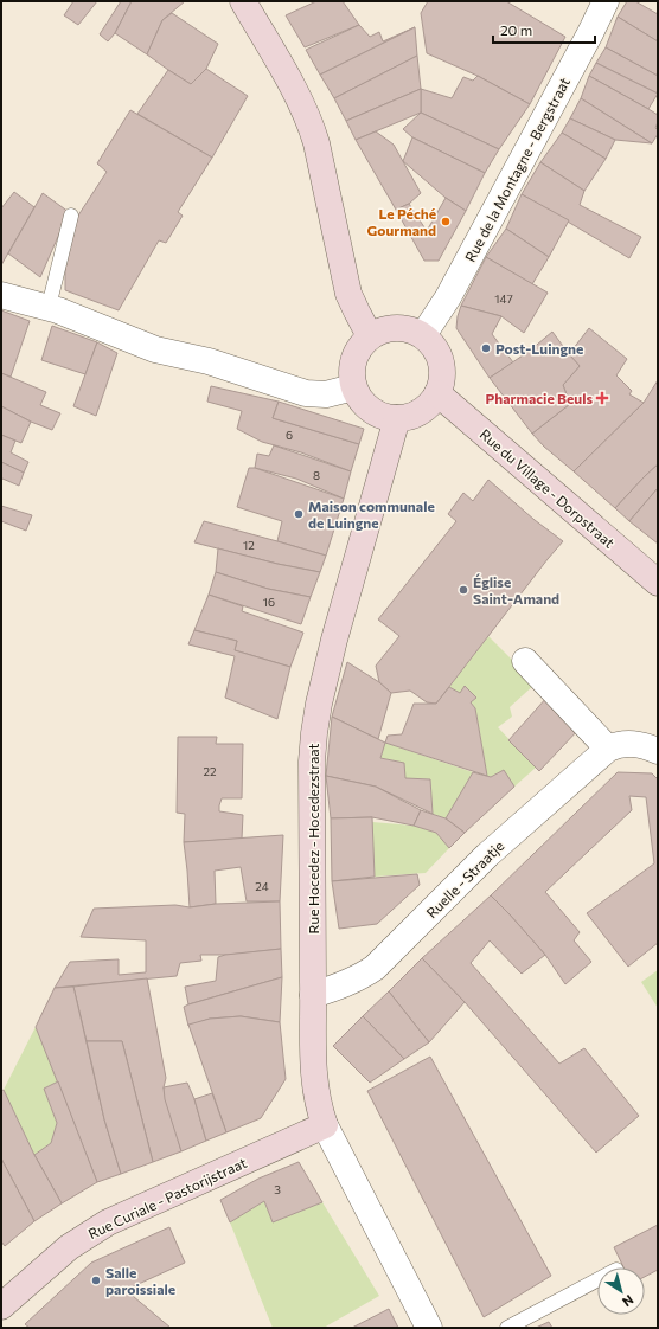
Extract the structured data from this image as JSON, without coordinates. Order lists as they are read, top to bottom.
{
  "streets": {
    "street": [
      "Rue de la Montagne - Bergstraat",
      "Rue du Village - Dorpstraat",
      "Rue Hocedez - Hocedezstraat",
      "Ruelle - Straatje",
      "Rue Curiale - Pastorijstraat"
    ]
  },
  "crossings": [
    ["Rue de la Montagne - Bergstraat", "Rue du Village - Dorpstraat"],
    ["Rue de la Montagne - Bergstraat", "Rue Hocedez - Hocedezstraat"],
    ["Rue du Village - Dorpstraat", "Rue Hocedez - Hocedezstraat"],
    ["Rue Hocedez - Hocedezstraat", "Ruelle - Straatje"],
    ["Rue Hocedez - Hocedezstraat", "Rue Curiale - Pastorijstraat"]
  ],
  "places": {
    "other": [
      "Le Péché Gourmand",
      "Post-Luingne",
      "Maison communale de Luingne",
      "Église Saint-Amand",
      "Salle paroissiale"
    ],
    "health": ["Pharmacie Beuls"]
  },
  "house_numbers": [
    "147",
    "6",
    "8",
    "12",
    "16",
    "22",
    "24",
    "3"
  ],
  "scale_bar": "20 m",
  "north": "bottom right"
}
